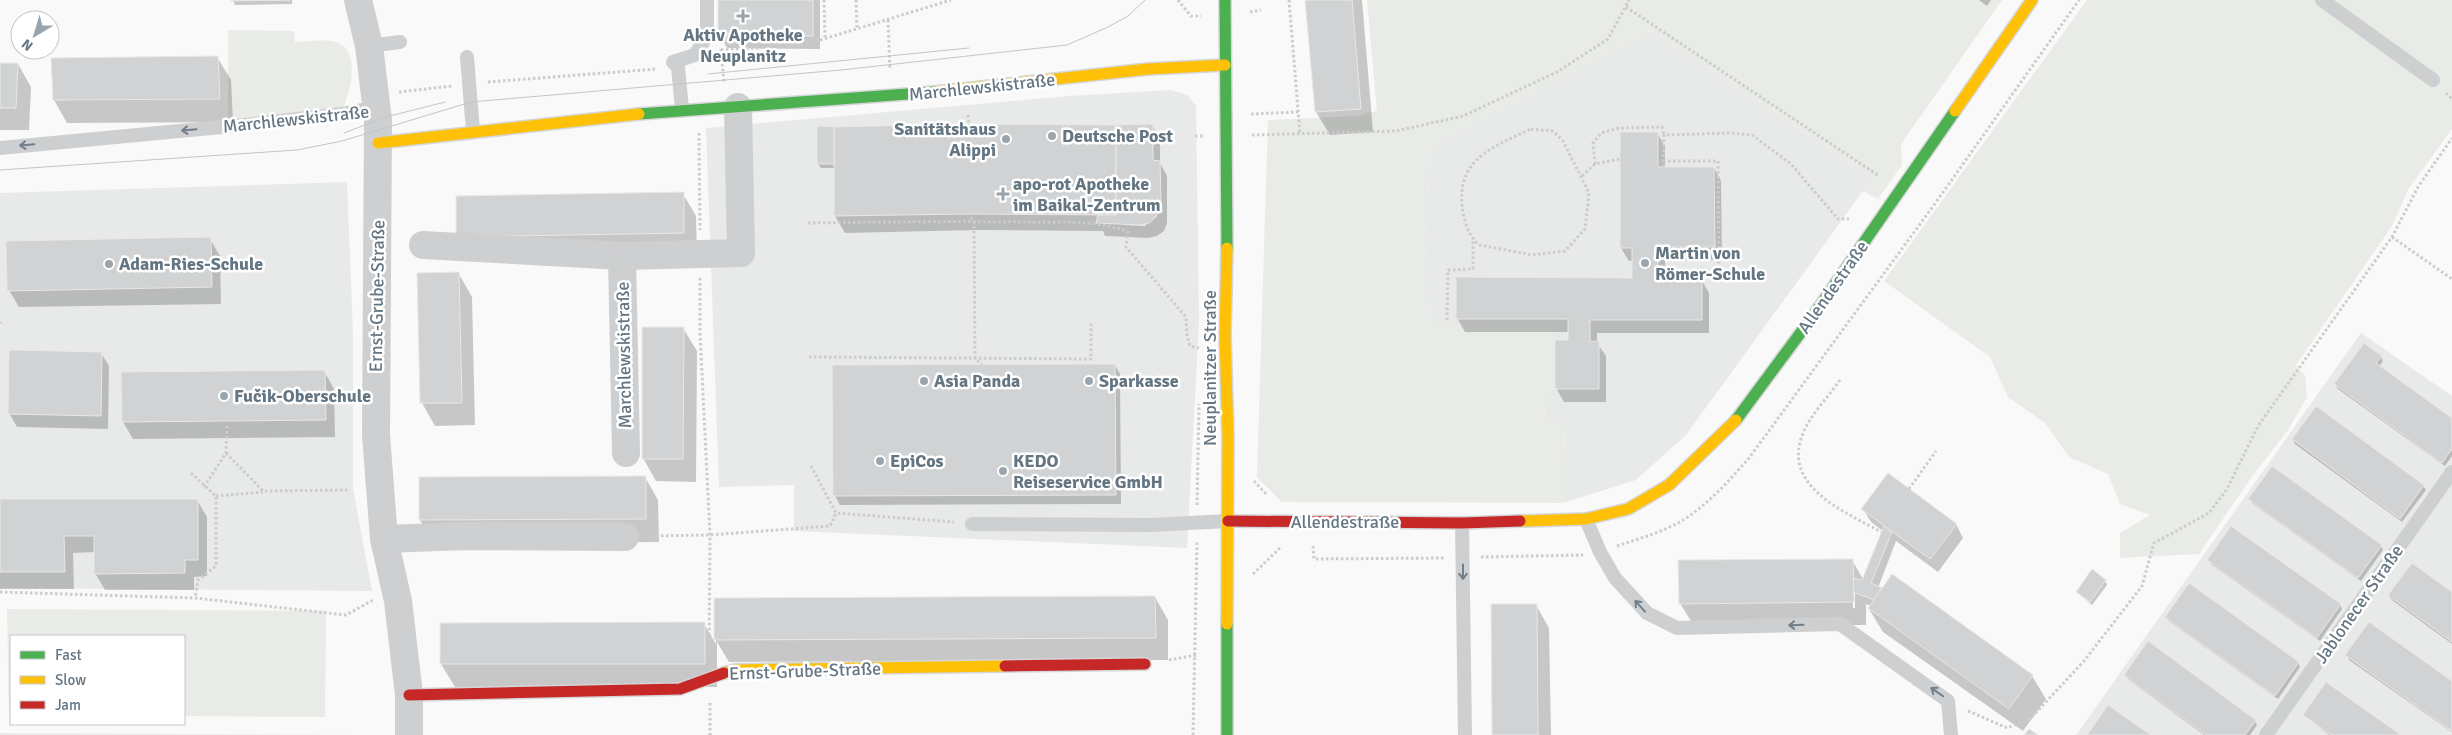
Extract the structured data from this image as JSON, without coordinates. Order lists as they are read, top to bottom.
{
  "streets": {
    "street": [
      "Marchlewskistraße",
      "Allendestraße",
      "Ernst-Grube-Straße",
      "Neuplanitzer Straße"
    ],
    "lane": ["Jablonecer Straße"]
  },
  "crossings": [
    ["Marchlewskistraße", "Ernst-Grube-Straße"],
    ["Marchlewskistraße", "Neuplanitzer Straße"],
    ["Allendestraße", "Neuplanitzer Straße"]
  ],
  "places": {
    "health": ["Aktiv Apotheke Neuplanitz", "apo-rot Apotheke im Baikal-Zentrum"],
    "other": [
      "Deutsche Post",
      "Sanitätshaus Alippi",
      "Martin von Römer-Schule",
      "Adam-Ries-Schule",
      "Asia Panda",
      "Sparkasse",
      "Fučik-Oberschule",
      "EpiCos",
      "KEDO Reiseservice GmbH"
    ]
  },
  "legend": ["Fast", "Slow", "Jam"],
  "north": "bottom left"
}
